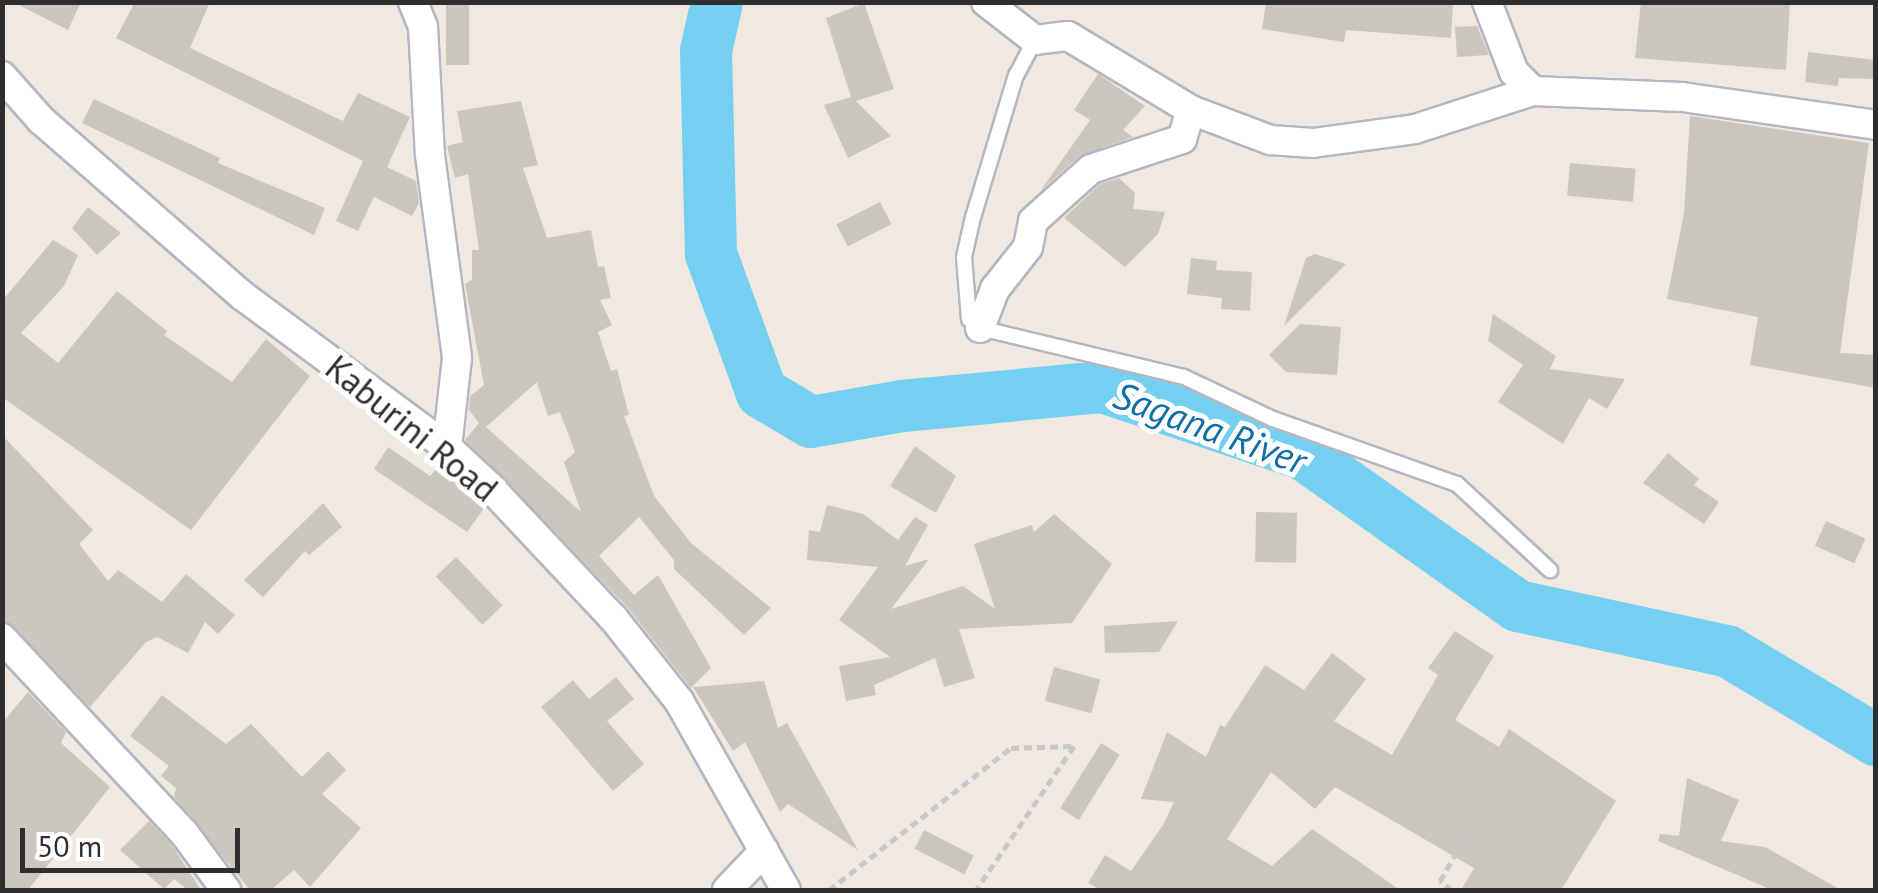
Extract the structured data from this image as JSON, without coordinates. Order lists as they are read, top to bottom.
{
  "streets": {
    "street": ["Kaburini Road"]
  },
  "water": ["Sagana River"],
  "scale_bar": "50 m"
}
